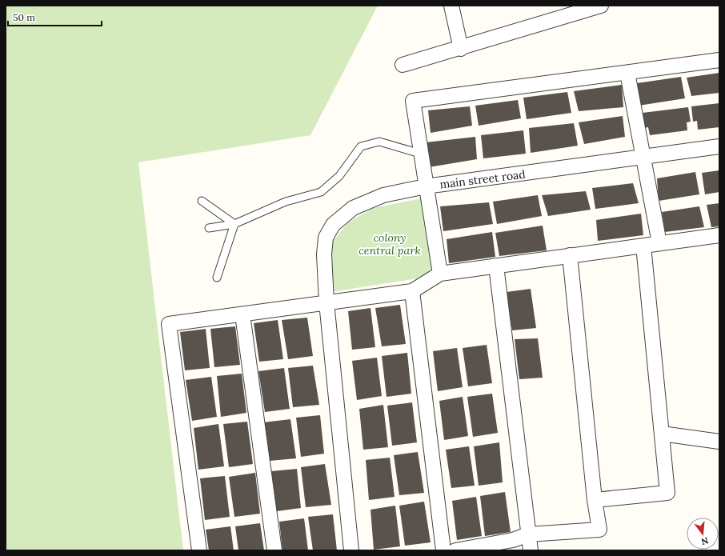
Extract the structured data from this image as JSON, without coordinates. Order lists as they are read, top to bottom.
{
  "streets": {
    "street": ["main street road"]
  },
  "parks": ["colony central park"],
  "scale_bar": "50 m",
  "north": "bottom"
}
